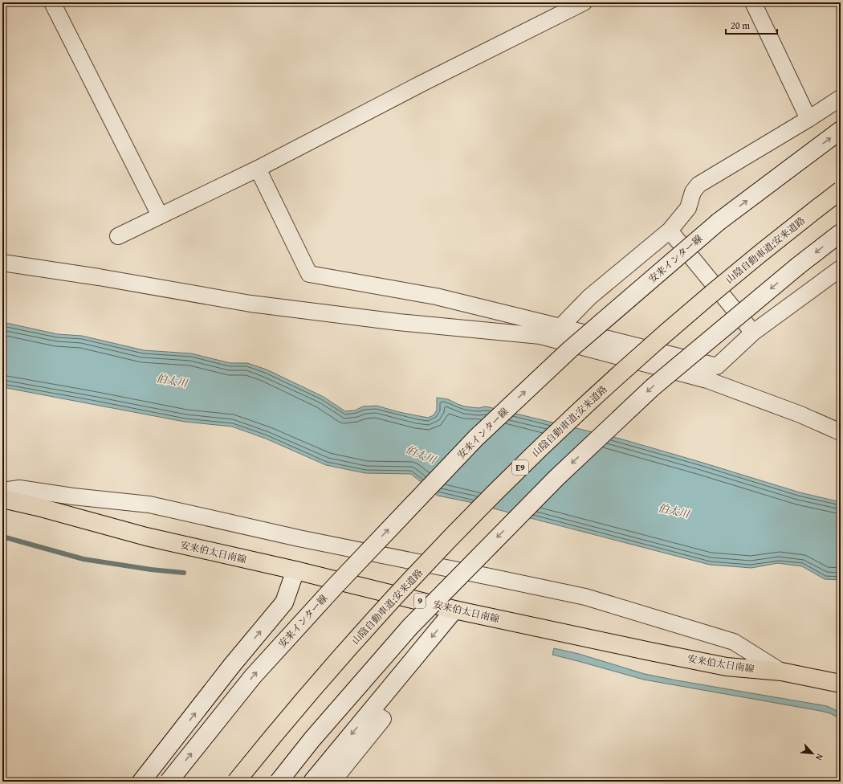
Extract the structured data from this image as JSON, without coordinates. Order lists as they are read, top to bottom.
{
  "streets": {
    "main road": [
      "山陰自動車道;安来道路",
      "安来インター線",
      "E9",
      "安来伯太日南線",
      "9"
    ]
  },
  "water": ["伯太川"],
  "scale_bar": "20 m",
  "north": "bottom right"
}
